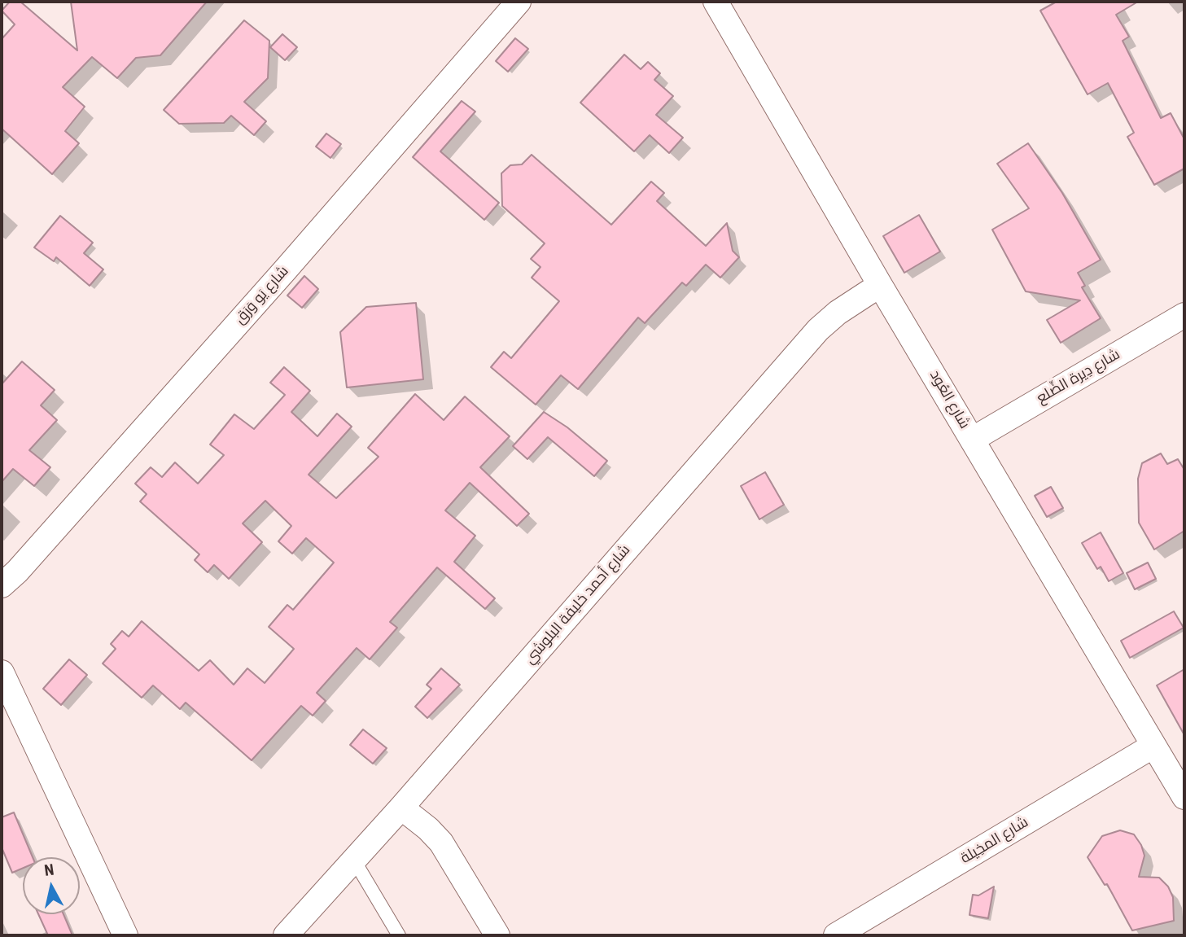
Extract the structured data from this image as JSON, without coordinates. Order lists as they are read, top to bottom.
{
  "streets": {
    "street": [
      "شارع يَو وَرَق",
      "شارع دِيرة الضِّلع",
      "شارع العُود",
      "شارع أحمد خليفة البلوشي",
      "شارع المخِيلة"
    ]
  },
  "crossings": [
    ["شارع دِيرة الضِّلع", "شارع العُود"],
    ["شارع العُود", "شارع أحمد خليفة البلوشي"],
    ["شارع العُود", "شارع المخِيلة"]
  ],
  "north": "top"
}
